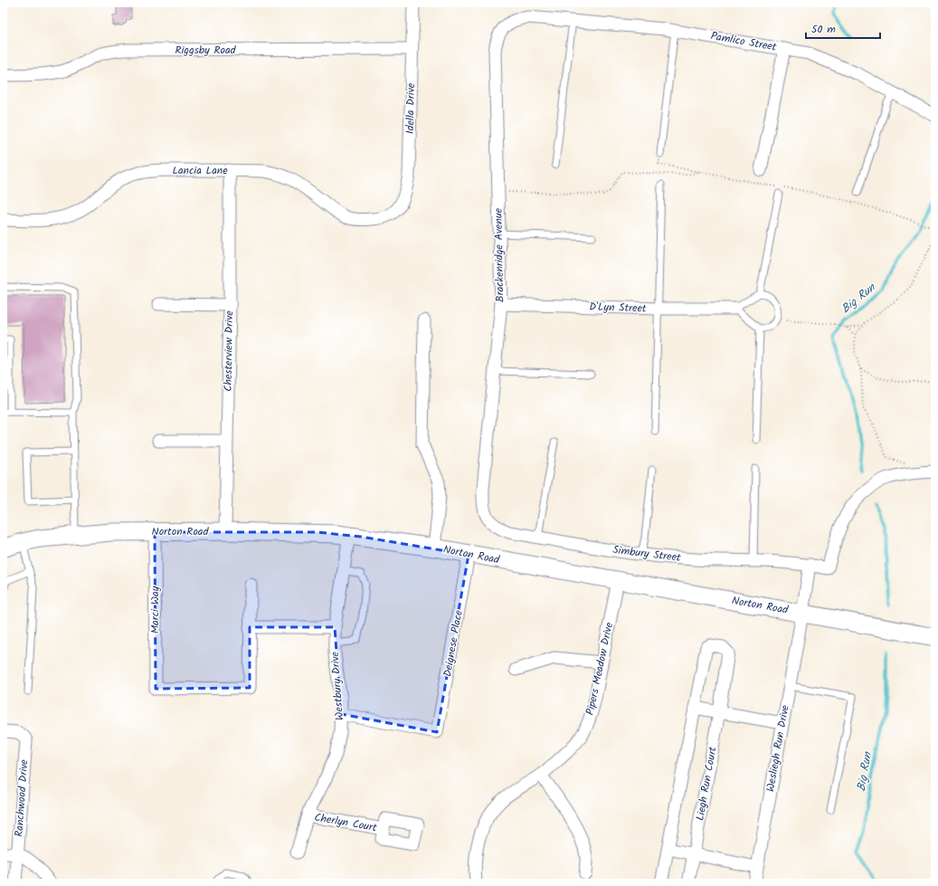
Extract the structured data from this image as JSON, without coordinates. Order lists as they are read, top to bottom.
{
  "streets": {
    "main road": ["Norton Road"],
    "street": [
      "Pamlico Street",
      "Riggsby Road",
      "Idella Drive",
      "Lancia Lane",
      "Brackenridge Avenue",
      "D'Lyn Street",
      "Chesterview Drive",
      "Simbury Street",
      "Marci Way",
      "Deignese Place",
      "Pipers Meadow Drive",
      "Westbury Drive",
      "Wesliegh Run Drive",
      "Liegh Run Court",
      "Ranchwood Drive",
      "Cherlyn Court"
    ]
  },
  "crossings": [
    ["Pamlico Street", "Brackenridge Avenue"],
    ["Riggsby Road", "Idella Drive"],
    ["Idella Drive", "Lancia Lane"],
    ["Lancia Lane", "Chesterview Drive"],
    ["Brackenridge Avenue", "D'Lyn Street"],
    ["Brackenridge Avenue", "Simbury Street"],
    ["Chesterview Drive", "Norton Road"],
    ["Norton Road", "Marci Way"],
    ["Norton Road", "Deignese Place"],
    ["Norton Road", "Pipers Meadow Drive"],
    ["Norton Road", "Westbury Drive"],
    ["Norton Road", "Wesliegh Run Drive"],
    ["Simbury Street", "Wesliegh Run Drive"],
    ["Deignese Place", "Westbury Drive"],
    ["Westbury Drive", "Cherlyn Court"]
  ],
  "water": ["Big Run"],
  "scale_bar": "50 m"
}
